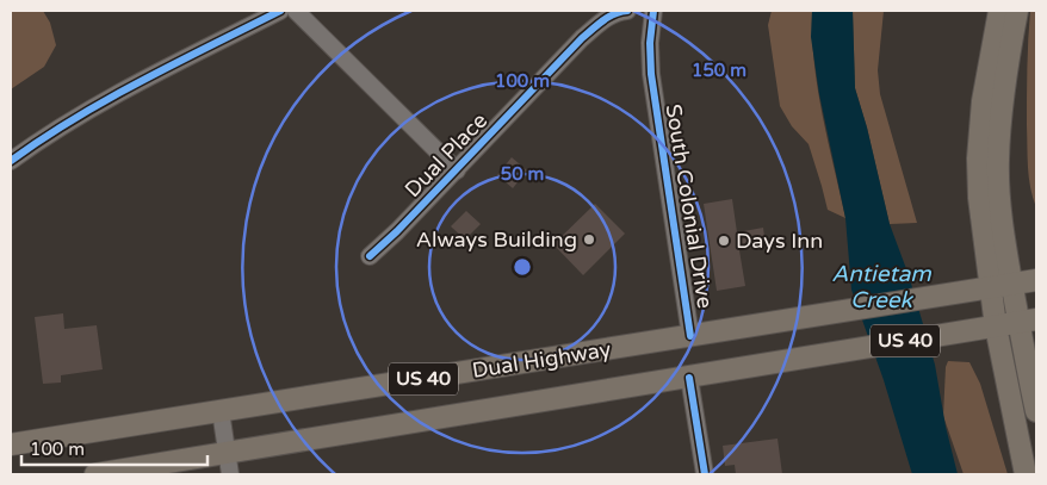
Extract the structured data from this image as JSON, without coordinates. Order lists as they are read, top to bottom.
{
  "streets": {
    "main road": ["US 40", "Dual Highway"],
    "street": ["Dual Place", "South Colonial Drive"]
  },
  "crossings": [
    ["South Colonial Drive", "Dual Highway"]
  ],
  "water": ["Antietam Creek"],
  "places": ["Always Building", "Days Inn"],
  "scale_bar": "100 m",
  "rings": ["150 m", "100 m", "50 m"]
}
